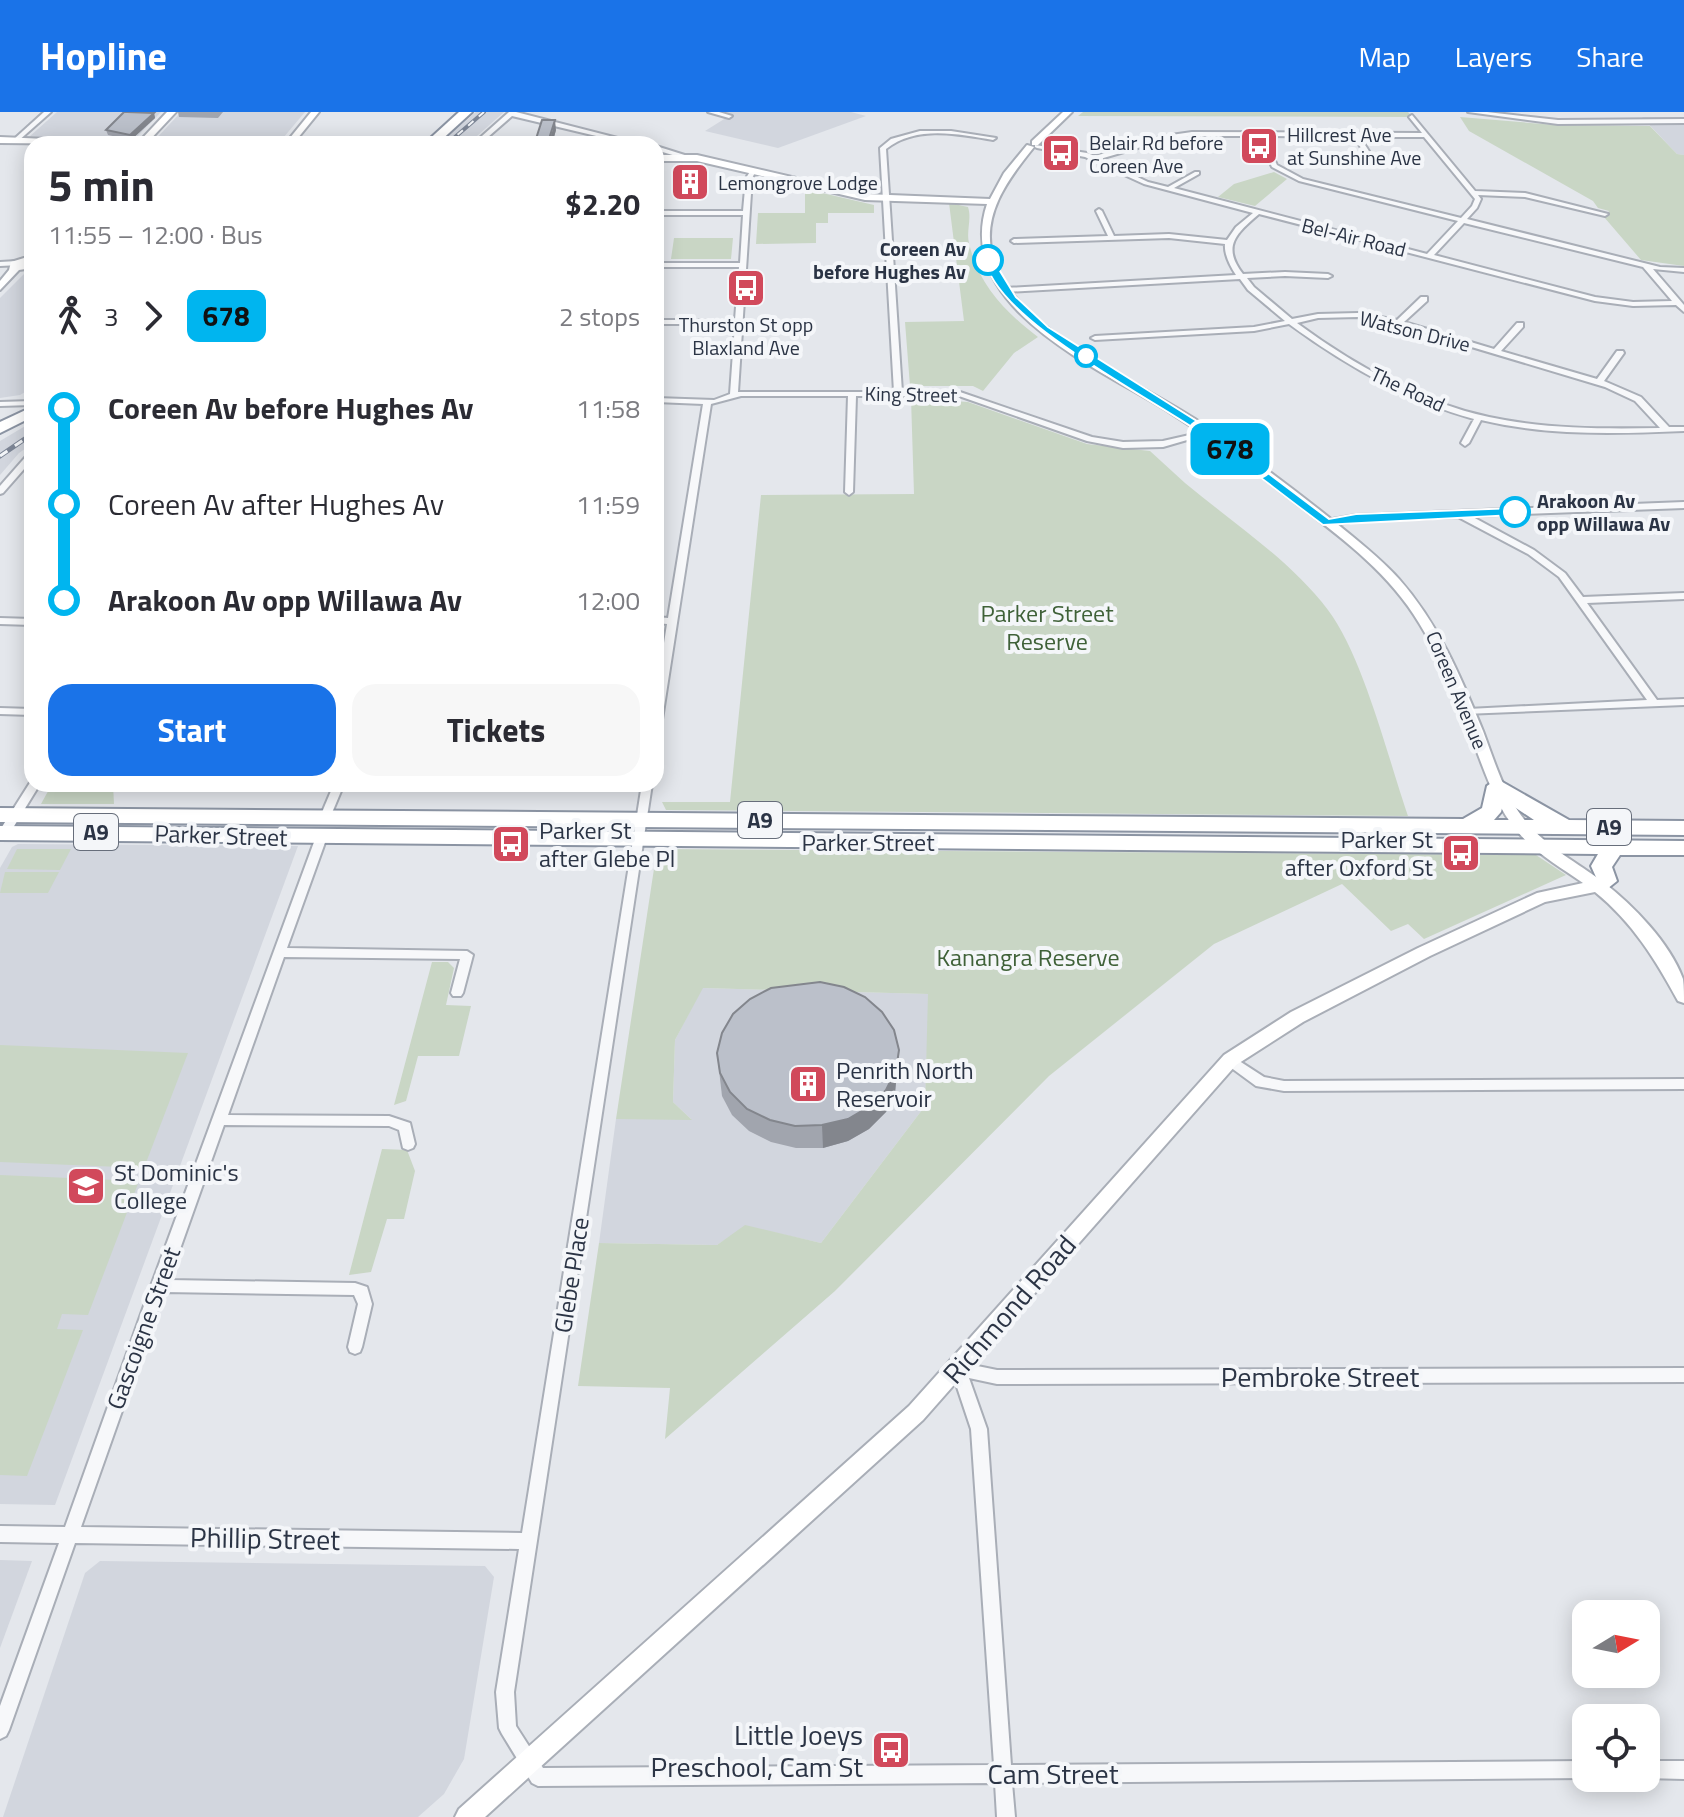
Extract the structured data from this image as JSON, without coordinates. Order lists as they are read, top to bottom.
{
  "streets": {
    "highway": ["A9", "Parker Street"],
    "street": [
      "Bel-Air Road",
      "Watson Drive",
      "The Road",
      "King Street",
      "Coreen Avenue",
      "Glebe Place",
      "Richmond Road",
      "Gascoigne Street",
      "Pembroke Street",
      "Phillip Street",
      "Cam Street"
    ]
  },
  "crossings": [
    ["Bel-Air Road", "Coreen Avenue"],
    ["Watson Drive", "The Road"],
    ["King Street", "Coreen Avenue"],
    ["Coreen Avenue", "A9"],
    ["Coreen Avenue", "Parker Street"],
    ["Coreen Avenue", "Richmond Road"],
    ["A9", "Parker Street"],
    ["Parker Street", "Glebe Place"],
    ["Parker Street", "Gascoigne Street"],
    ["Glebe Place", "Richmond Road"],
    ["Glebe Place", "Phillip Street"],
    ["Glebe Place", "Cam Street"],
    ["Richmond Road", "Pembroke Street"],
    ["Richmond Road", "Cam Street"],
    ["Gascoigne Street", "Phillip Street"]
  ],
  "parks": ["Parker Street Reserve", "Kanangra Reserve"],
  "places": {
    "bus stop": [
      "Hillcrest Ave at Sunshine Ave",
      "Belair Rd before Coreen Ave",
      "Thurston St opp Blaxland Ave",
      "Parker St after Glebe Pl",
      "Parker St after Oxford St",
      "Little Joeys Preschool, Cam St"
    ],
    "building": ["Lemongrove Lodge", "Penrith North Reservoir"],
    "other": ["Coreen Av before Hughes Av", "Arakoon Av opp Willawa Av"],
    "school or university": ["St Dominic's College"]
  },
  "lines": ["bus line 678"],
  "north": "right",
  "page": {
    "header": "Hopline",
    "nav": ["Map", "Layers", "Share"],
    "on_map": "678",
    "heading": ["5 min", "11:55 – 12:00 · Bus", "$2.20"],
    "legs": ["3", "678", "2 stops"],
    "list": [
      {
        "name": "Coreen Av before Hughes Av",
        "value": "11:58"
      },
      {
        "name": "Coreen Av after Hughes Av",
        "value": "11:59"
      },
      {
        "name": "Arakoon Av opp Willawa Av",
        "value": "12:00"
      }
    ],
    "buttons": ["Start", "Tickets"]
  }
}
